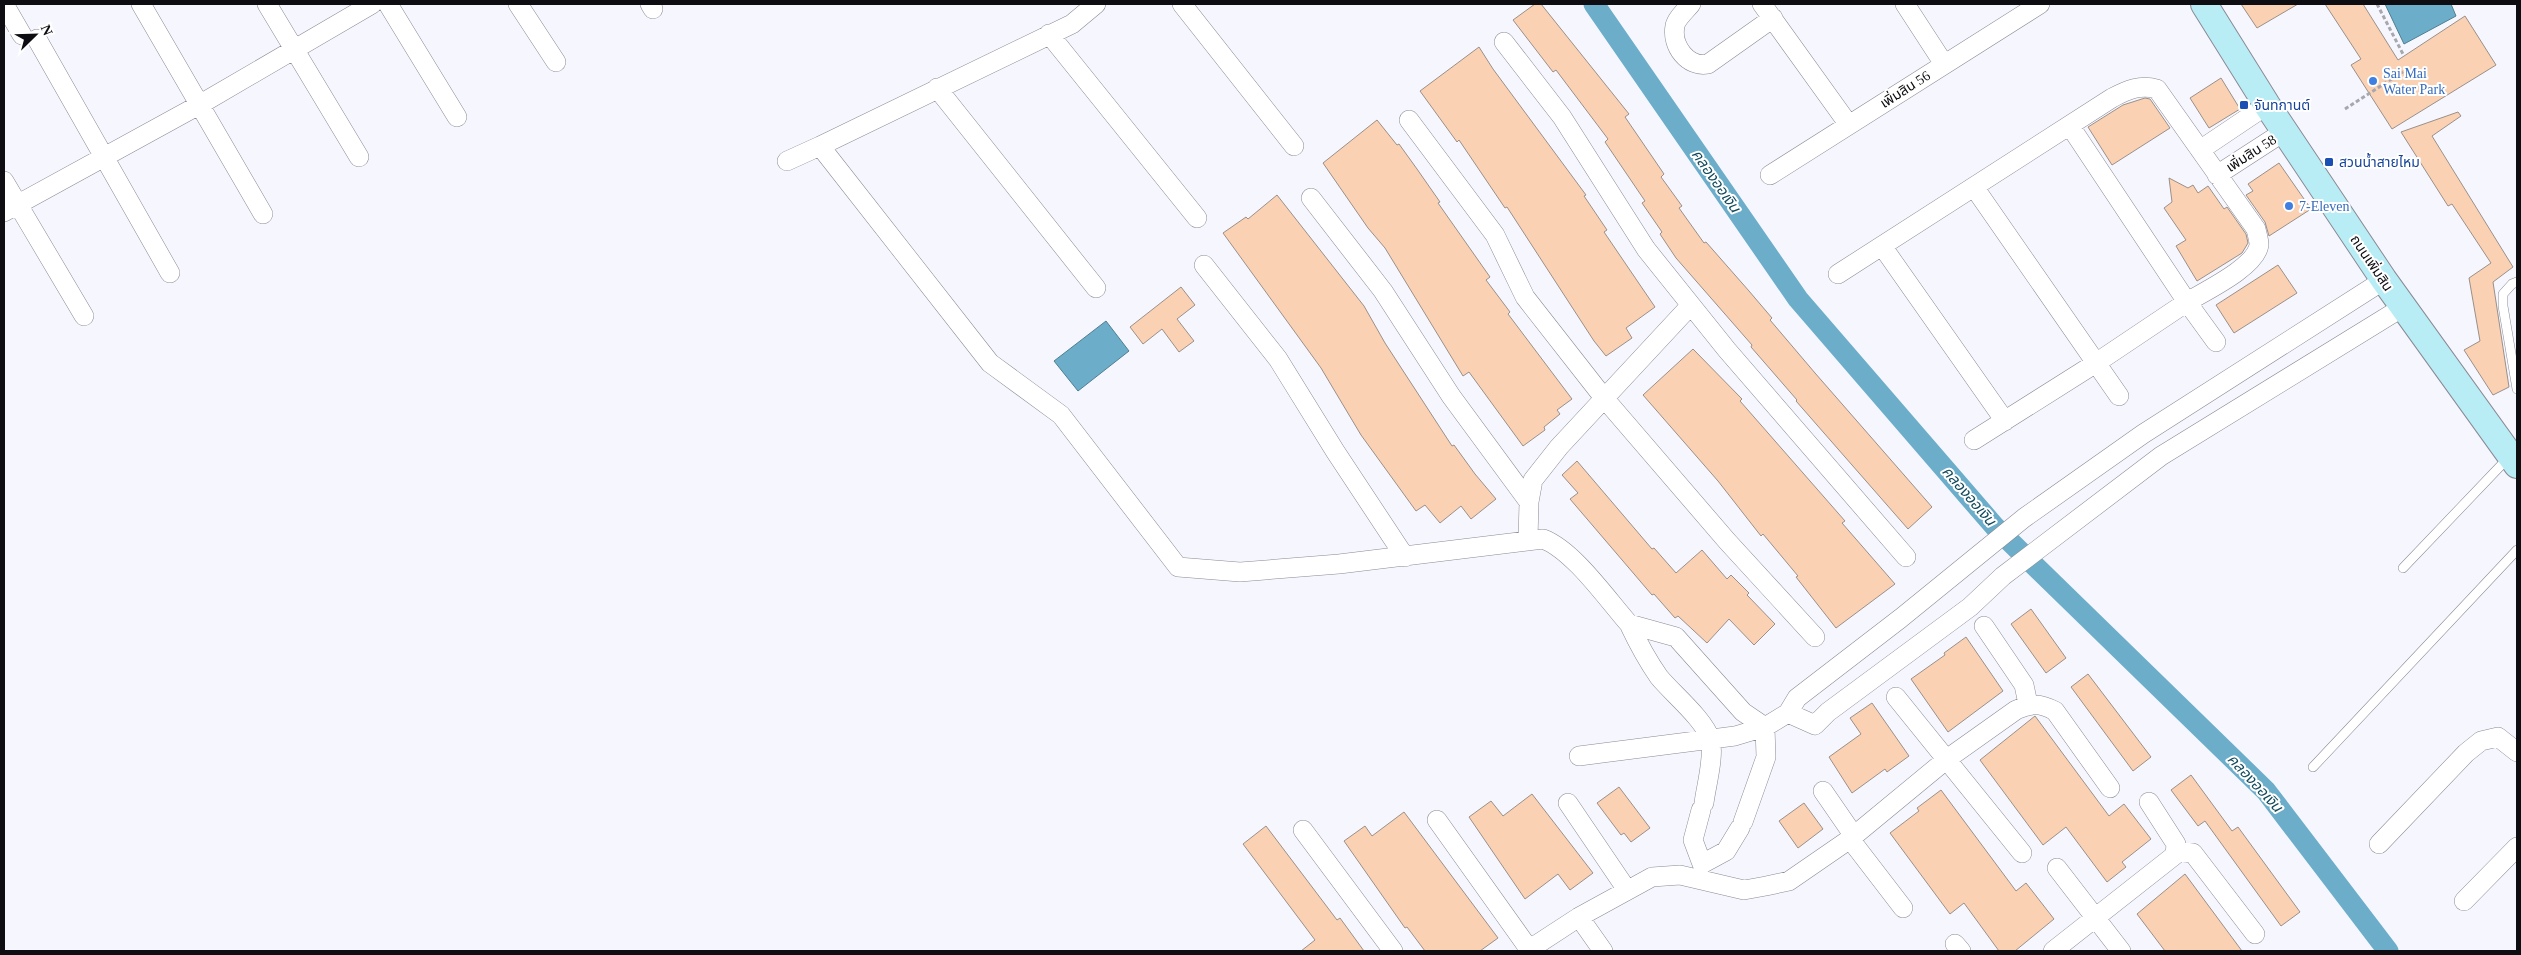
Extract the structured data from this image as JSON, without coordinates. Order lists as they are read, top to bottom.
{
  "streets": {
    "street": ["เพิ่มสิน 56", "เพิ่มสิน 58", "ถนนเพิ่มสิน"]
  },
  "crossings": [
    ["เพิ่มสิน 58", "ถนนเพิ่มสิน"]
  ],
  "water": ["คลองออเงิน"],
  "places": {
    "other": ["Sai Mai Water Park", "7-Eleven"],
    "transit": ["จันทกานต์", "สวนน้ำสายไหม"]
  },
  "north": "top right"
}
